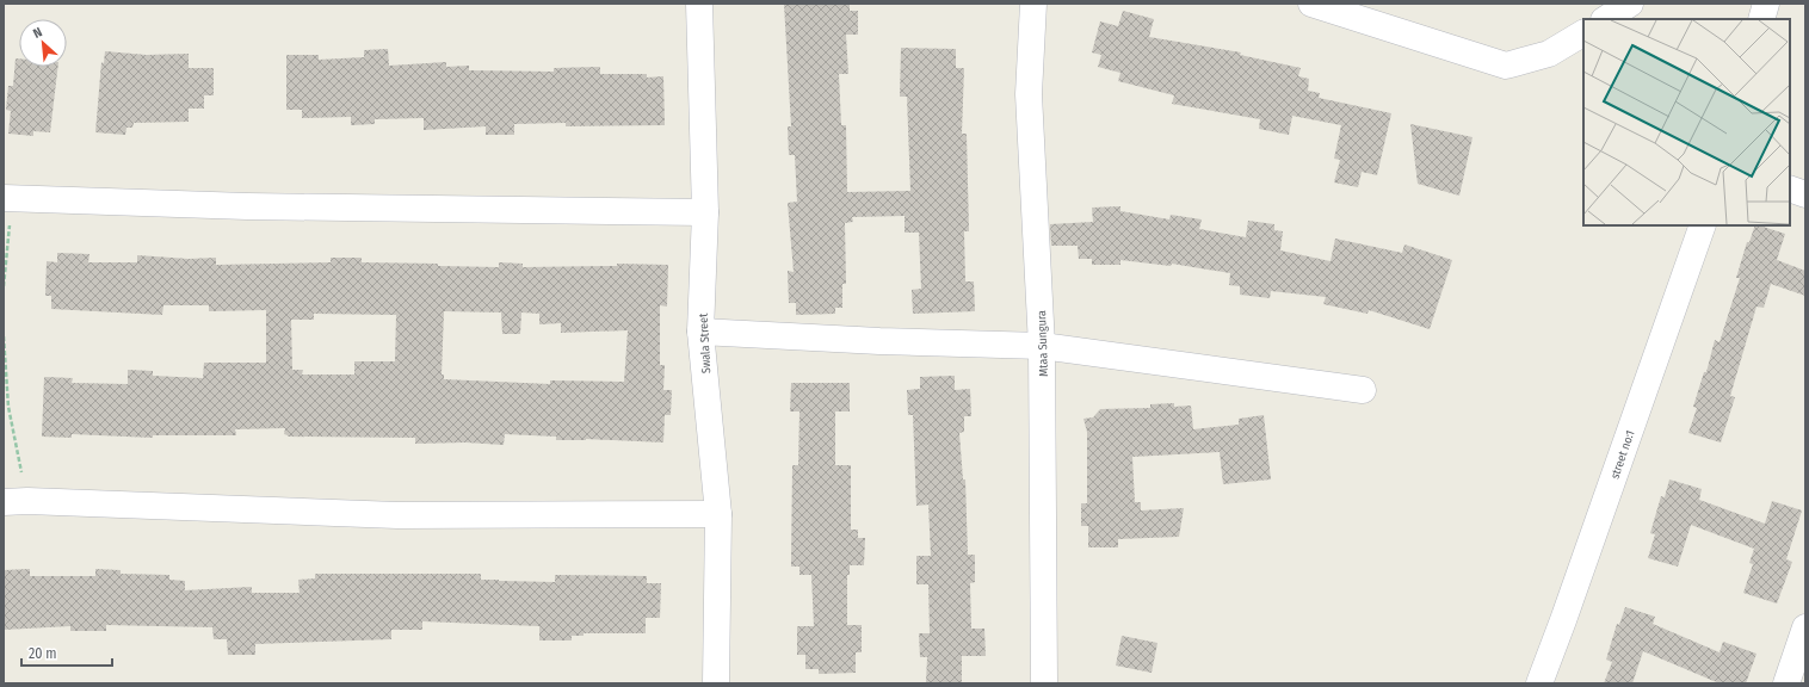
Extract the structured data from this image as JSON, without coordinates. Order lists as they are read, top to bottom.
{
  "streets": {
    "street": ["Swala Street", "Mtaa Sungura", "street no:1"]
  },
  "scale_bar": "20 m",
  "north": "top left"
}
